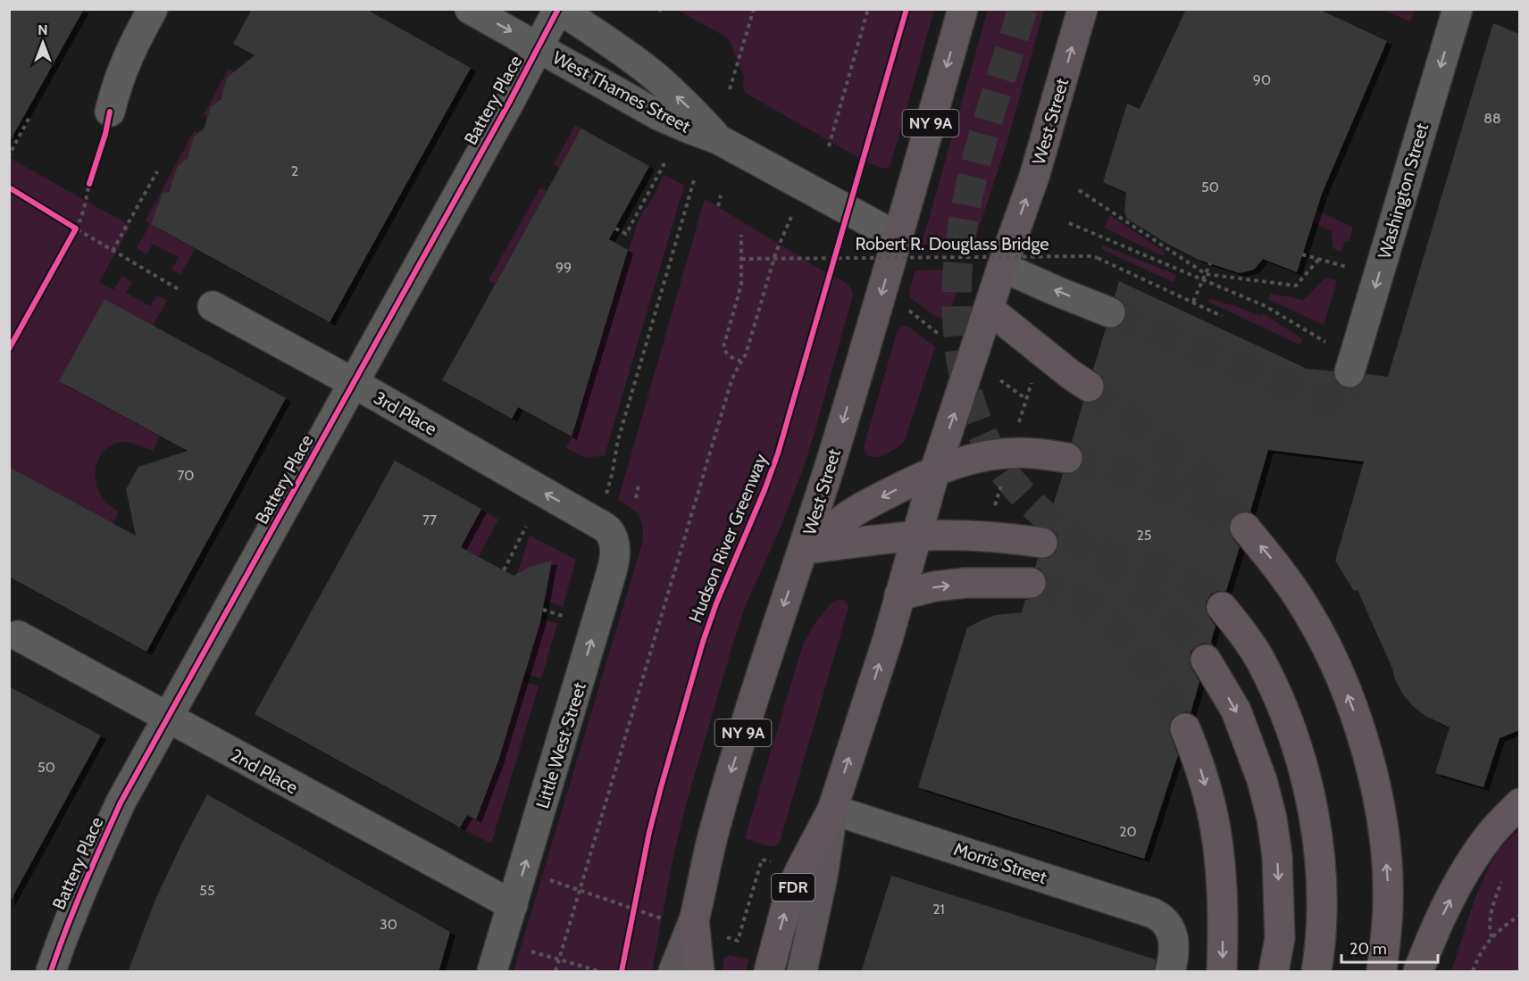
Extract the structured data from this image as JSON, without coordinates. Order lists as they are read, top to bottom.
{
  "streets": {
    "highway": ["West Street", "NY 9A", "FDR"],
    "street": [
      "West Thames Street",
      "Battery Place",
      "Washington Street",
      "3rd Place",
      "Little West Street",
      "2nd Place",
      "Morris Street"
    ],
    "path": ["Robert R. Douglass Bridge"],
    "cycle path": ["Hudson River Greenway"]
  },
  "crossings": [
    ["West Thames Street", "Battery Place"],
    ["West Thames Street", "West Street"],
    ["Battery Place", "3rd Place"],
    ["Battery Place", "2nd Place"],
    ["West Street", "Morris Street"],
    ["West Street", "FDR"],
    ["3rd Place", "Little West Street"],
    ["Little West Street", "2nd Place"],
    ["Morris Street", "FDR"]
  ],
  "one_way": ["Washington Street", "3rd Place", "Little West Street"],
  "house_numbers": [
    "90",
    "88",
    "2",
    "50",
    "99",
    "70",
    "77",
    "25",
    "50",
    "20",
    "55",
    "21",
    "30"
  ],
  "scale_bar": "20 m",
  "north": "top"
}
